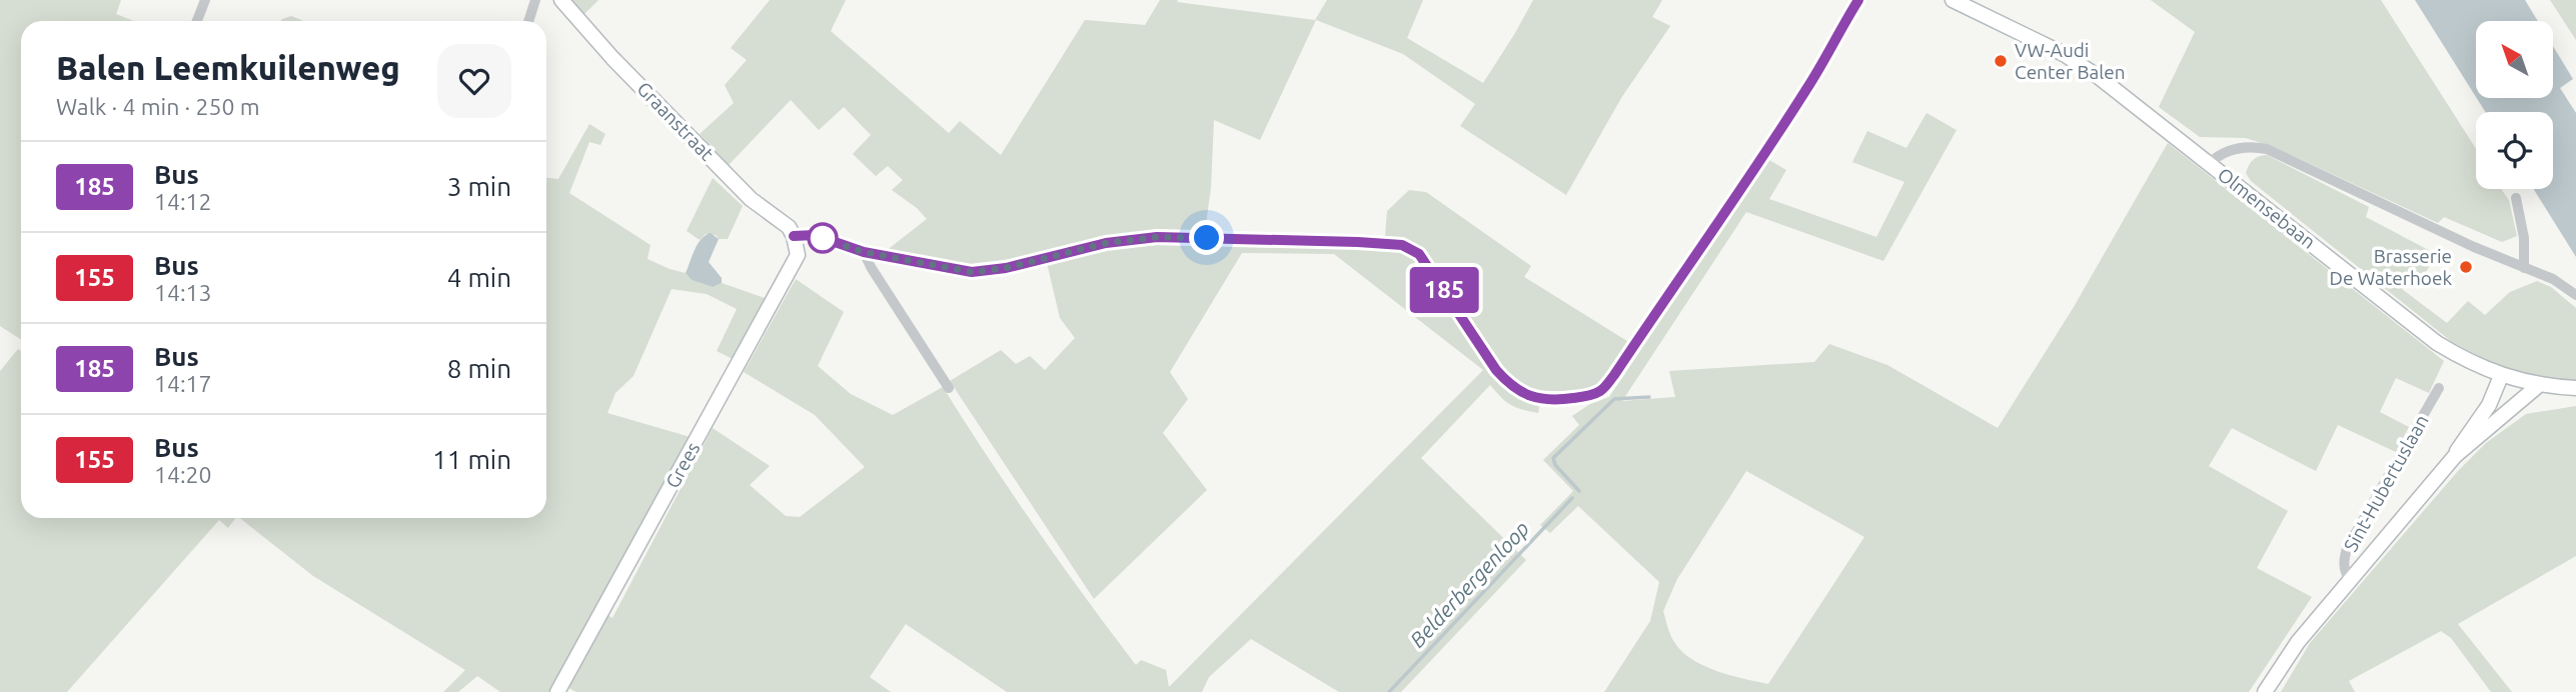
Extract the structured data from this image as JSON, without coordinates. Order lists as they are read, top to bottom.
{
  "streets": {
    "street": [
      "Graanstraat",
      "Olmensebaan",
      "Grees",
      "Sint-Hubertuslaan"
    ]
  },
  "crossings": [
    ["Graanstraat", "Grees"],
    ["Olmensebaan", "Sint-Hubertuslaan"]
  ],
  "water": ["Belderbergenloop"],
  "places": ["VW-Audi Center Balen", "Brasserie De Waterhoek"],
  "lines": ["bus line 185"],
  "north": "top left",
  "page": {
    "on_map": "185",
    "heading": ["Balen Leemkuilenweg", "Walk · 4 min · 250 m"],
    "list": [
      {
        "mark": "185",
        "name": "Bus",
        "note": "14:12",
        "value": "3 min"
      },
      {
        "mark": "155",
        "name": "Bus",
        "note": "14:13",
        "value": "4 min"
      },
      {
        "mark": "185",
        "name": "Bus",
        "note": "14:17",
        "value": "8 min"
      },
      {
        "mark": "155",
        "name": "Bus",
        "note": "14:20",
        "value": "11 min"
      }
    ]
  }
}
